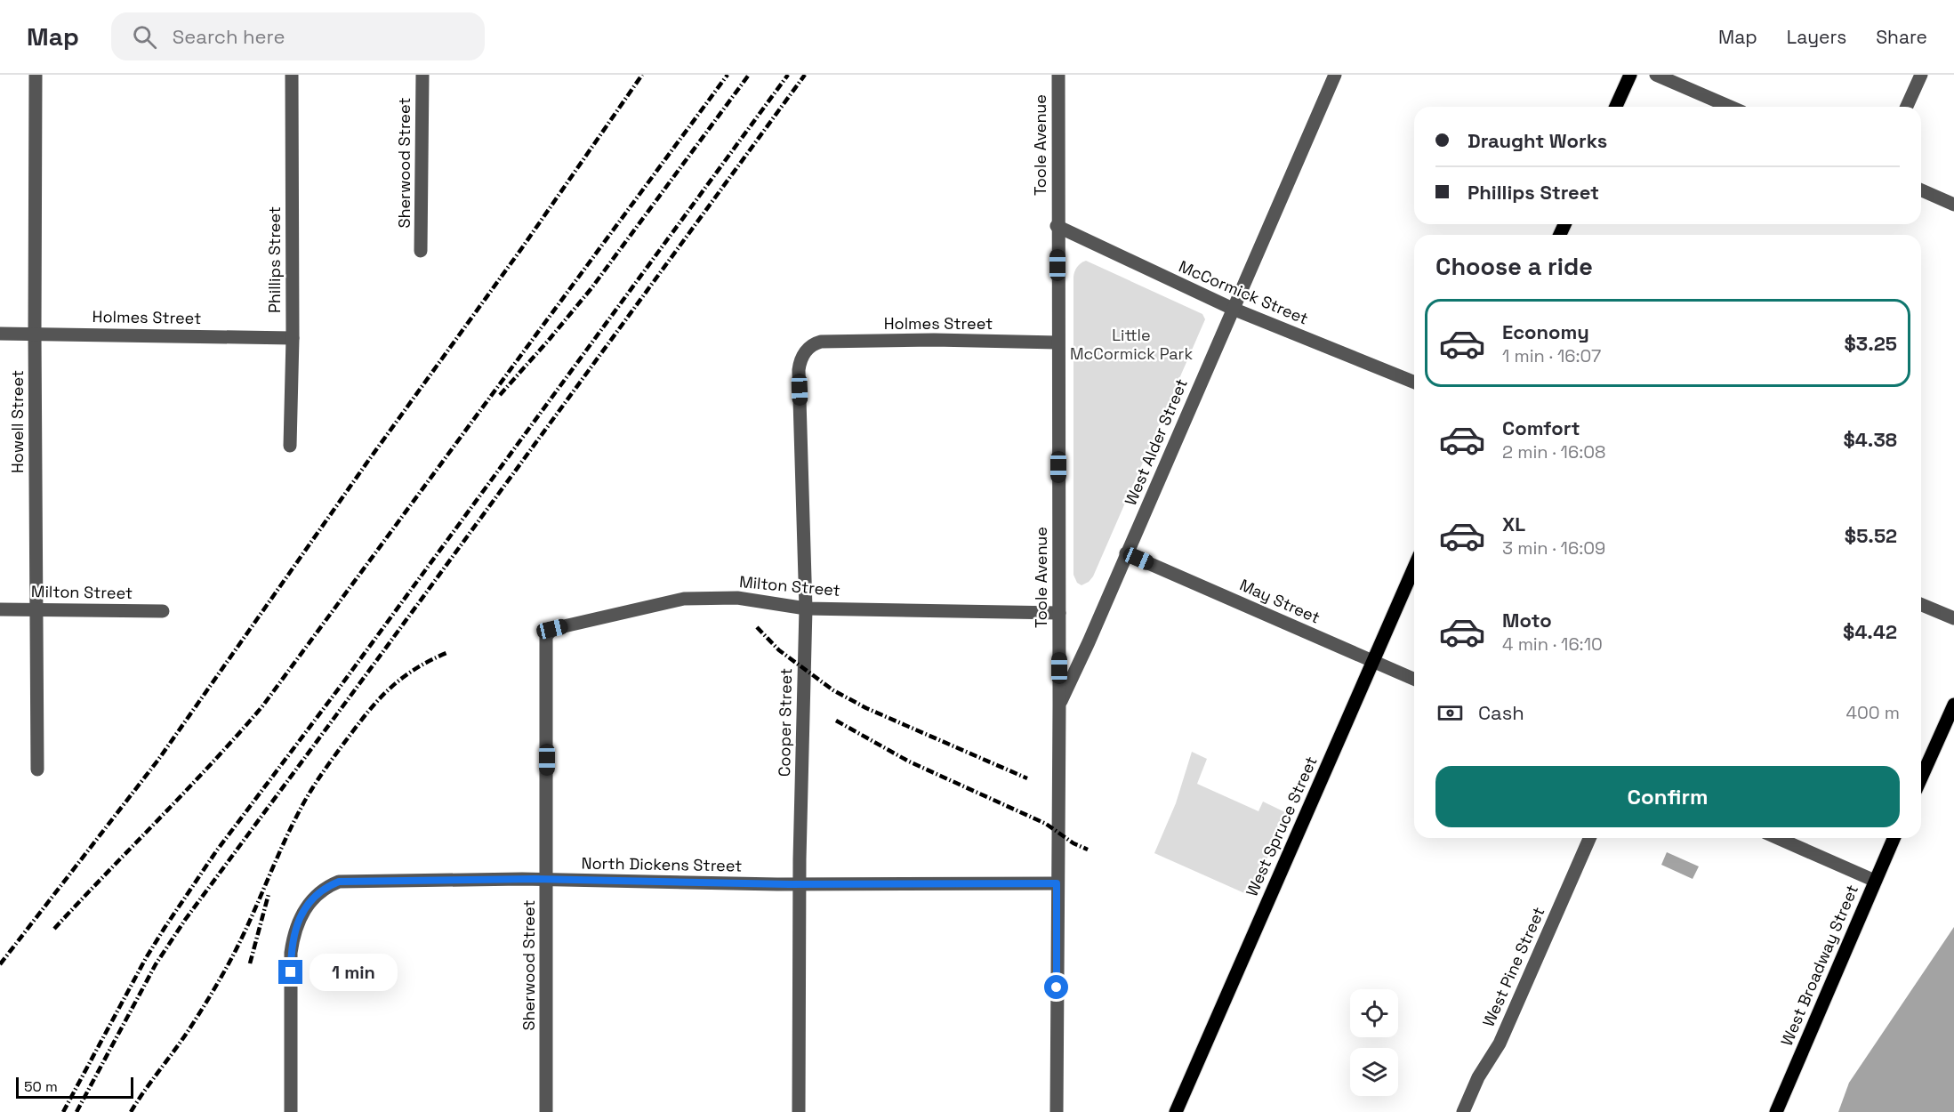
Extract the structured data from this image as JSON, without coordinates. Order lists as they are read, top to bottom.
{
  "streets": {
    "main road": ["West Spruce Street", "West Broadway Street"],
    "street": [
      "Toole Avenue",
      "Sherwood Street",
      "Phillips Street",
      "McCormick Street",
      "Holmes Street",
      "Howell Street",
      "West Alder Street",
      "Milton Street",
      "May Street",
      "Cooper Street",
      "North Dickens Street",
      "West Pine Street"
    ]
  },
  "crossings": [
    ["Toole Avenue", "McCormick Street"],
    ["Toole Avenue", "Holmes Street"],
    ["Toole Avenue", "West Alder Street"],
    ["Toole Avenue", "Milton Street"],
    ["Toole Avenue", "North Dickens Street"],
    ["Sherwood Street", "Milton Street"],
    ["Sherwood Street", "North Dickens Street"],
    ["Phillips Street", "Holmes Street"],
    ["McCormick Street", "West Alder Street"],
    ["Holmes Street", "Howell Street"],
    ["Holmes Street", "Cooper Street"],
    ["Howell Street", "Milton Street"],
    ["West Alder Street", "May Street"],
    ["Milton Street", "Cooper Street"],
    ["May Street", "West Spruce Street"],
    ["Cooper Street", "North Dickens Street"]
  ],
  "parks": ["Little McCormick Park"],
  "scale_bar": "50 m",
  "page": {
    "header": "Map",
    "search": "Search here",
    "nav": ["Map", "Layers", "Share"],
    "banner": ["Draught Works", "Phillips Street"],
    "heading": "Choose a ride",
    "list": [
      {
        "name": "Economy",
        "note": "1 min · 16:07",
        "value": "$3.25"
      },
      {
        "name": "Comfort",
        "note": "2 min · 16:08",
        "value": "$4.38"
      },
      {
        "name": "XL",
        "note": "3 min · 16:09",
        "value": "$5.52"
      },
      {
        "name": "Moto",
        "note": "4 min · 16:10",
        "value": "$4.42"
      }
    ],
    "pay": ["Cash", "400 m"],
    "buttons": "Confirm",
    "bubble": "1 min",
    "scale": "50 m"
  }
}
